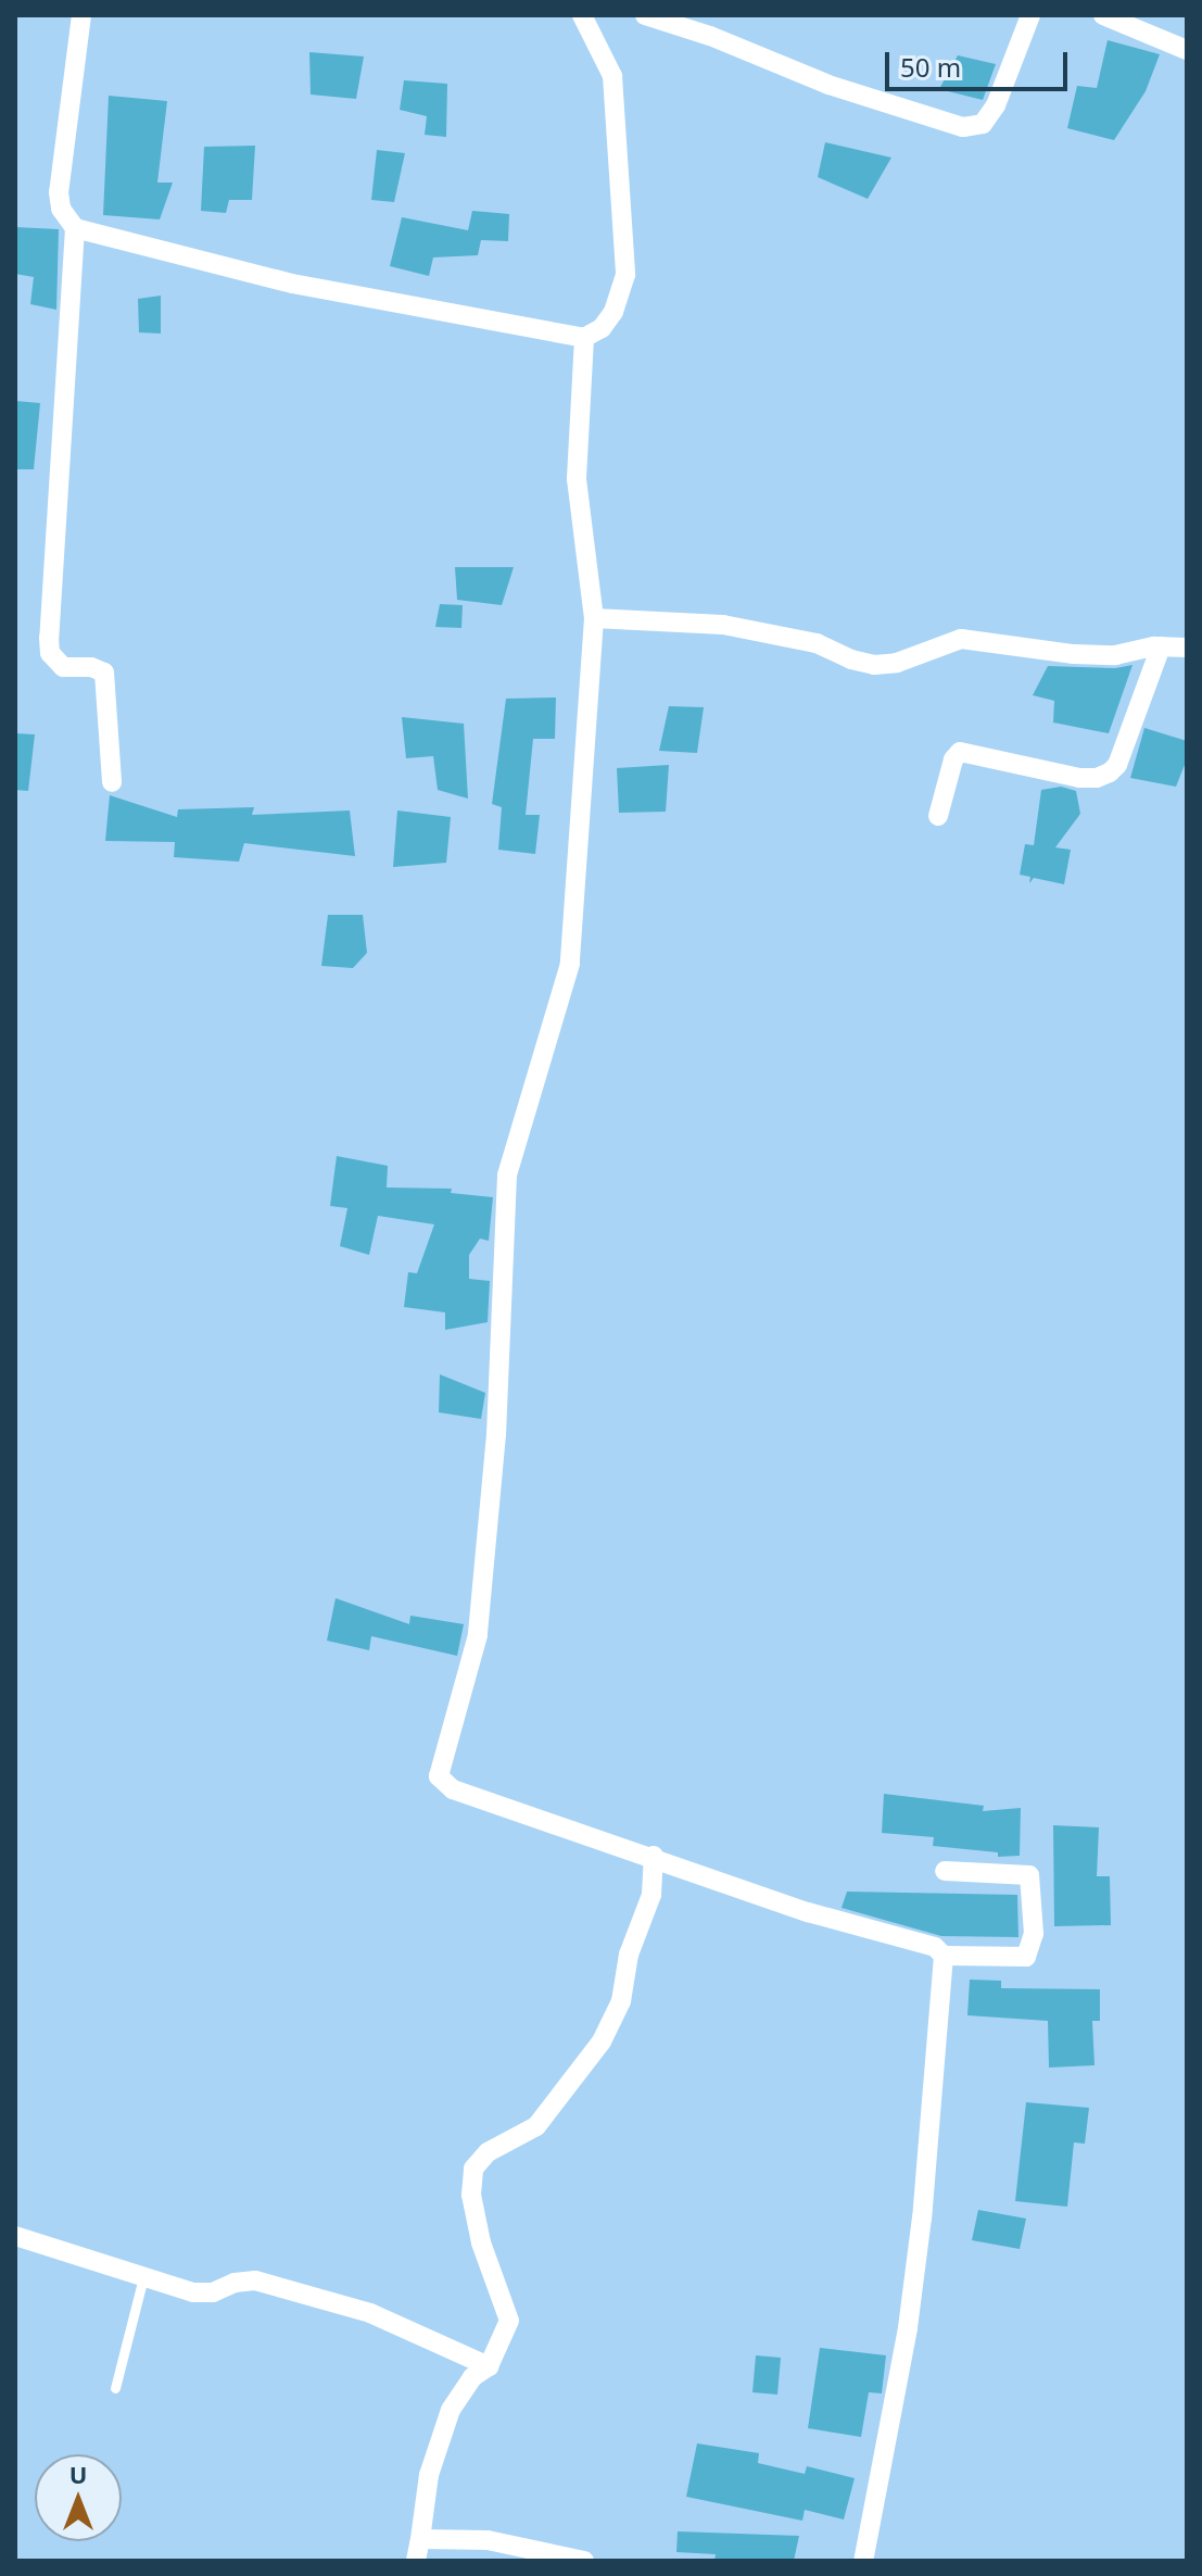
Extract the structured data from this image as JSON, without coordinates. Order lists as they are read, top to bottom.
{
  "scale_bar": "50 m",
  "north": "top"
}
